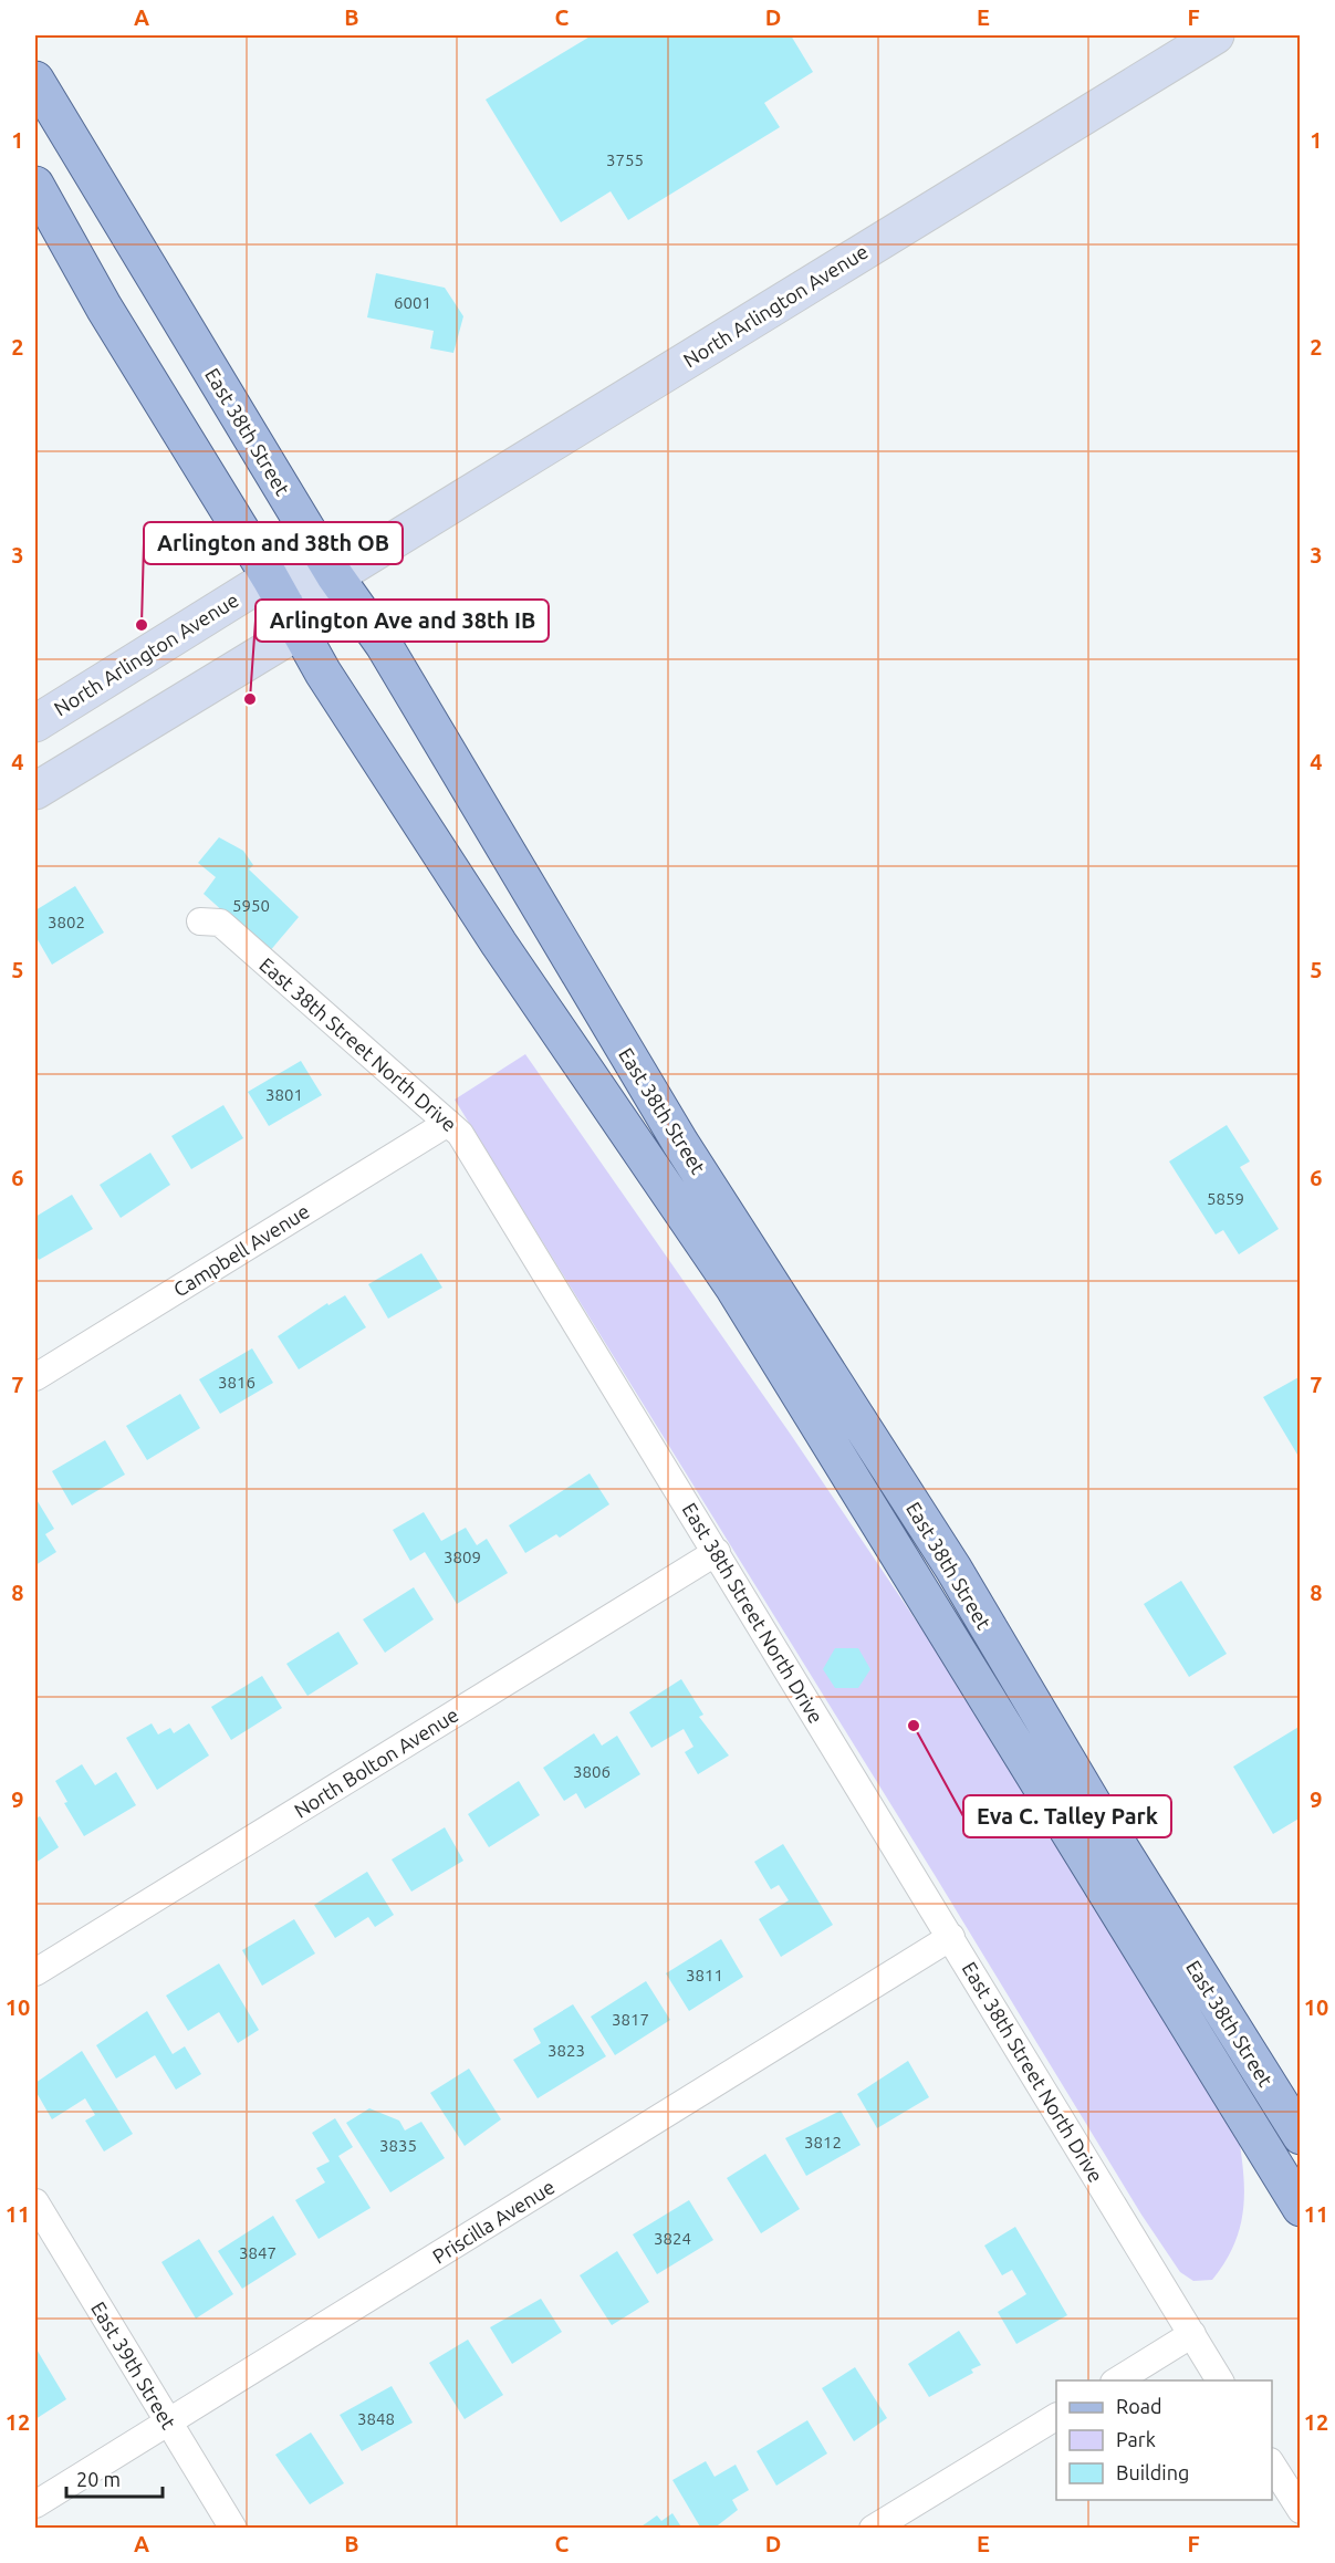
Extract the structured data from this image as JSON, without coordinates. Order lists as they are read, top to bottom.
{
  "streets": {
    "main road": ["North Arlington Avenue", "East 38th Street"],
    "street": [
      "East 38th Street North Drive",
      "Campbell Avenue",
      "North Bolton Avenue",
      "Priscilla Avenue",
      "East 39th Street"
    ]
  },
  "crossings": [
    ["North Arlington Avenue", "East 38th Street"],
    ["East 38th Street North Drive", "Campbell Avenue"],
    ["East 38th Street North Drive", "North Bolton Avenue"],
    ["East 38th Street North Drive", "Priscilla Avenue"],
    ["Priscilla Avenue", "East 39th Street"]
  ],
  "places": ["Arlington and 38th OB", "Arlington Ave and 38th IB", "Eva C. Talley Park"],
  "house_numbers": [
    "3755",
    "6001",
    "5950",
    "3802",
    "3801",
    "5859",
    "3816",
    "3809",
    "3806",
    "3811",
    "3817",
    "3823",
    "3812",
    "3835",
    "3824",
    "3847",
    "3848"
  ],
  "legend": ["Road", "Park", "Building"],
  "scale_bar": "20 m",
  "grid": {
    "columns": [
      "A",
      "B",
      "C",
      "D",
      "E",
      "F"
    ],
    "rows": [
      "1",
      "2",
      "3",
      "4",
      "5",
      "6",
      "7",
      "8",
      "9",
      "10",
      "11",
      "12"
    ]
  }
}
